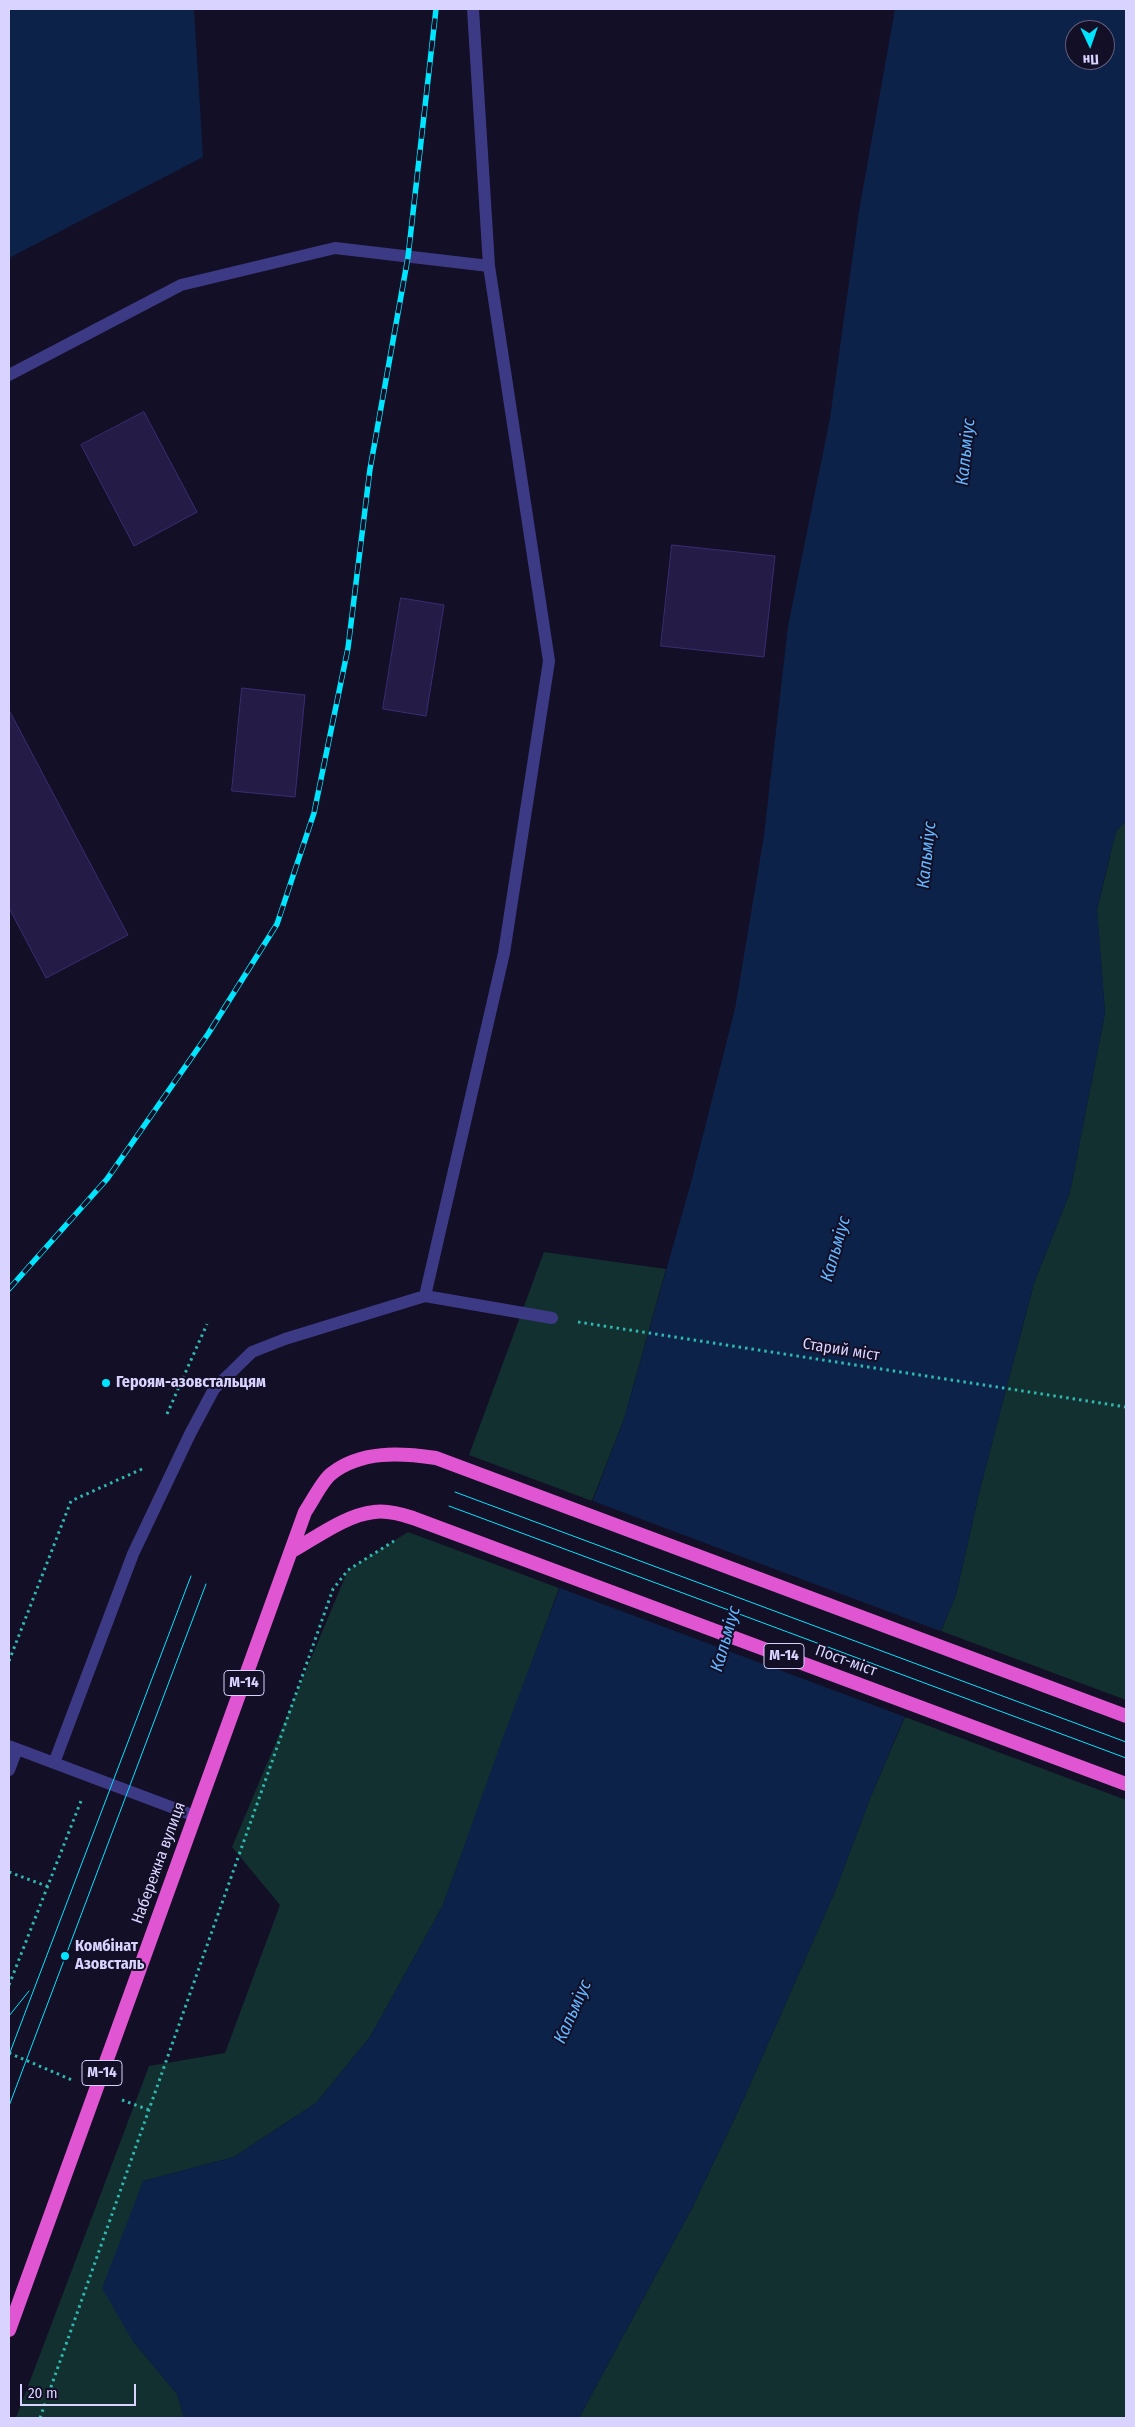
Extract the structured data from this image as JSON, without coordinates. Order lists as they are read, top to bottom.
{
  "streets": {
    "highway": ["М-14", "Пост-міст", "Набережна вулиця"],
    "path": ["Старий міст"]
  },
  "crossings": [
    ["М-14", "Пост-міст"],
    ["М-14", "Набережна вулиця"]
  ],
  "water": ["Кальміус"],
  "places": ["Героям-азовстальцям", "Комбінат Азовсталь"],
  "scale_bar": "20 m",
  "north": "bottom"
}
